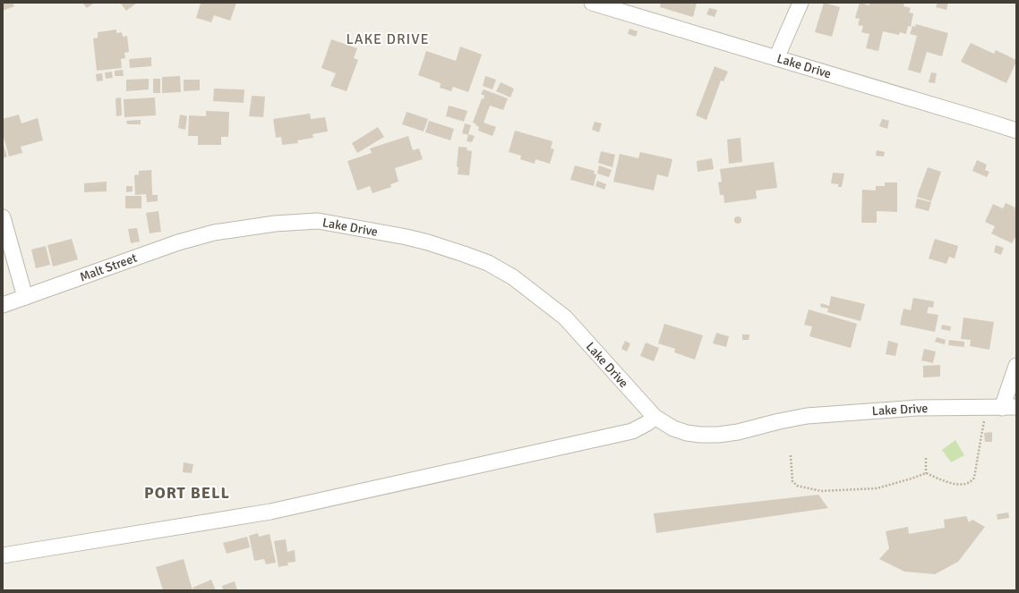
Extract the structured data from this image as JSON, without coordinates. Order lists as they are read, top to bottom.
{
  "streets": {
    "street": ["Lake Drive", "Malt Street"]
  },
  "crossings": [
    ["Lake Drive", "Malt Street"]
  ],
  "districts": ["LAKE DRIVE", "PORT BELL"]
}
